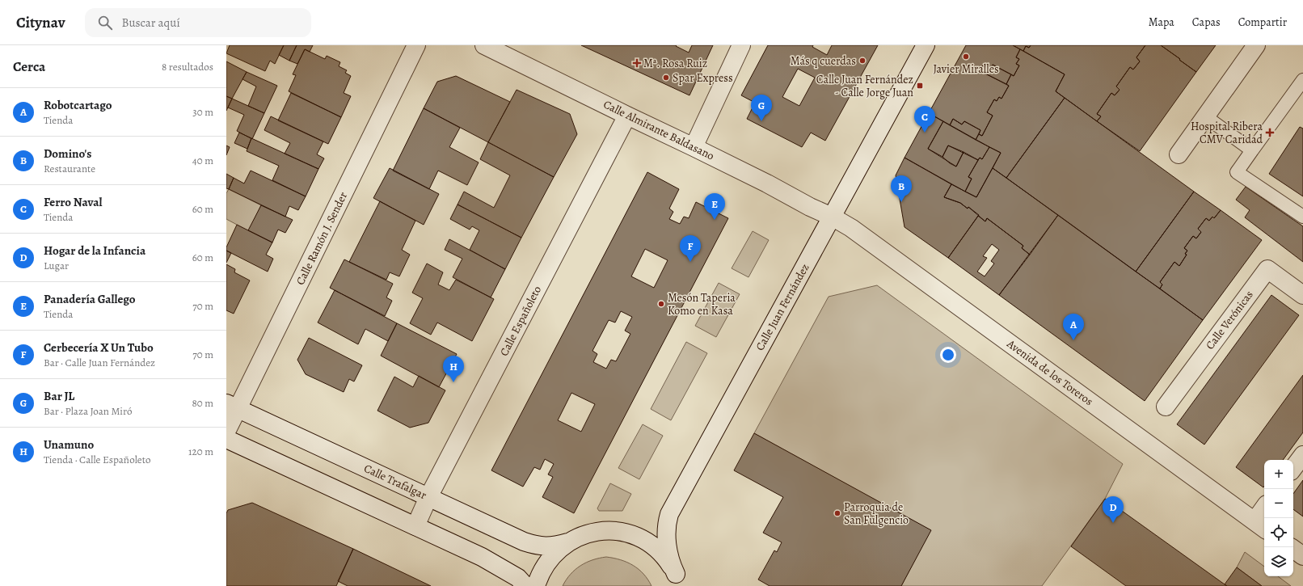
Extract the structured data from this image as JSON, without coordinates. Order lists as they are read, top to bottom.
{
  "streets": {
    "street": [
      "Calle Almirante Baldasano",
      "Calle Ramón J. Sender",
      "Calle Juan Fernández",
      "Calle Verónicas",
      "Calle Españoleto",
      "Avenida de los Toreros",
      "Calle Trafalgar"
    ]
  },
  "crossings": [
    ["Calle Almirante Baldasano", "Calle Juan Fernández"],
    ["Calle Almirante Baldasano", "Calle Españoleto"],
    ["Calle Almirante Baldasano", "Avenida de los Toreros"],
    ["Calle Ramón J. Sender", "Calle Trafalgar"],
    ["Calle Juan Fernández", "Avenida de los Toreros"],
    ["Calle Españoleto", "Calle Trafalgar"]
  ],
  "places": {
    "other": [
      "Javier Miralles",
      "Más q cuerdas",
      "Spar Express",
      "Mesón Taperia Komo en Kasa",
      "Parroquia de San Fulgencio"
    ],
    "health": ["Mª. Rosa Ruiz", "Hospital Ribera CMV Caridad"],
    "transit": ["Calle Juan Fernández - Calle Jorge Juan"]
  },
  "page": {
    "header": "Citynav",
    "search": "Buscar aquí",
    "nav": ["Mapa", "Capas", "Compartir"],
    "heading": ["Cerca", "8 resultados"],
    "list": [
      {
        "mark": "A",
        "name": "Robotcartago",
        "note": "Tienda",
        "value": "30 m"
      },
      {
        "mark": "B",
        "name": "Domino's",
        "note": "Restaurante",
        "value": "40 m"
      },
      {
        "mark": "C",
        "name": "Ferro Naval",
        "note": "Tienda",
        "value": "60 m"
      },
      {
        "mark": "D",
        "name": "Hogar de la Infancia",
        "note": "Lugar",
        "value": "60 m"
      },
      {
        "mark": "E",
        "name": "Panadería Gallego",
        "note": "Tienda",
        "value": "70 m"
      },
      {
        "mark": "F",
        "name": "Cerbecería X Un Tubo",
        "note": "Bar · Calle Juan Fernández",
        "value": "70 m"
      },
      {
        "mark": "G",
        "name": "Bar JL",
        "note": "Bar · Plaza Joan Miró",
        "value": "80 m"
      },
      {
        "mark": "H",
        "name": "Unamuno",
        "note": "Tienda · Calle Españoleto",
        "value": "120 m"
      }
    ],
    "pins": [
      "G",
      "C",
      "B",
      "E",
      "F",
      "A",
      "H",
      "D"
    ],
    "map_buttons": ["+", "−"]
  }
}
